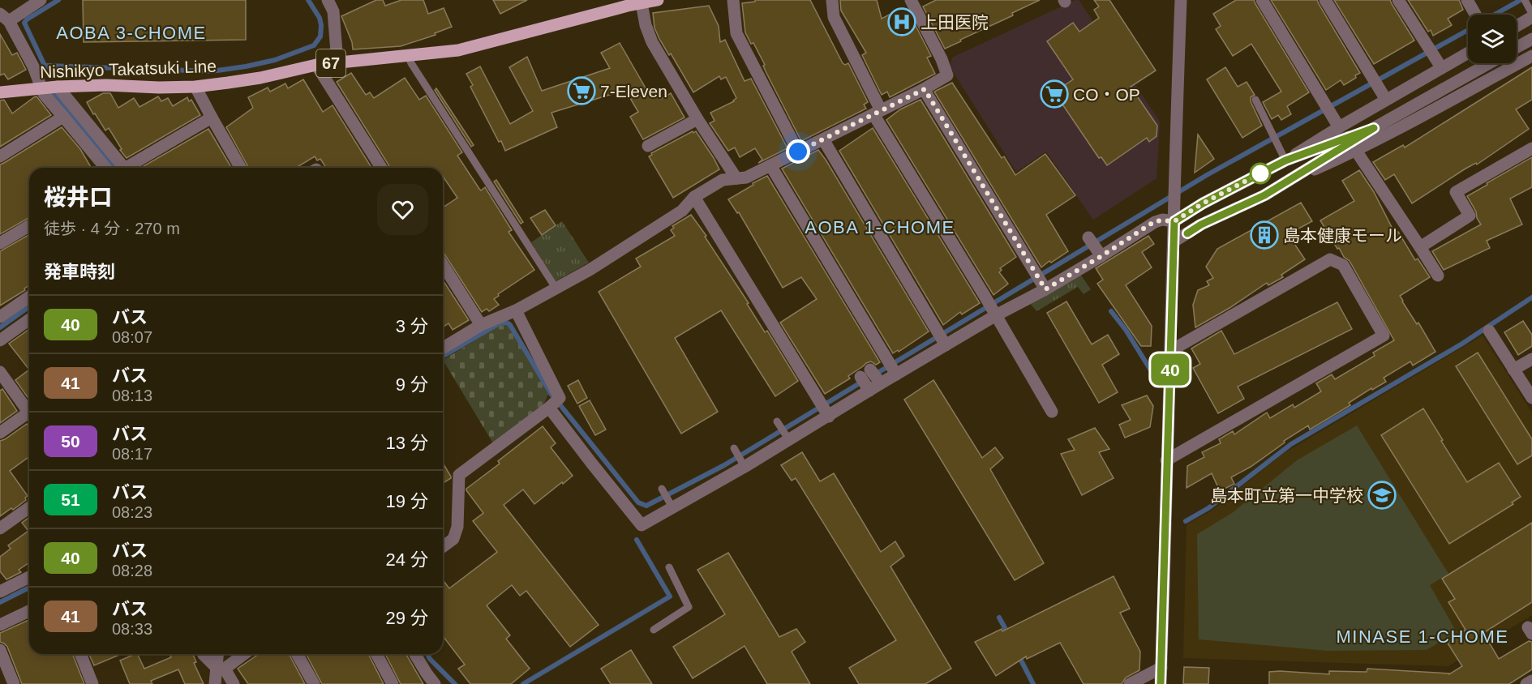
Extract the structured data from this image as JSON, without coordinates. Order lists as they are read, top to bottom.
{
  "streets": {
    "main road": ["67", "Nishikyo Takatsuki Line"]
  },
  "districts": ["AOBA 3-CHOME", "AOBA 1-CHOME", "MINASE 1-CHOME"],
  "places": {
    "hospital": ["上田医院"],
    "supermarket": ["7-Eleven", "CO・OP"],
    "building": ["島本健康モール"],
    "school or university": ["島本町立第一中学校"]
  },
  "lines": ["bus line 40"],
  "page": {
    "on_map": "40",
    "heading": [
      ["桜井口", "徒歩 · 4 分 · 270 m"],
      "発車時刻"
    ],
    "list": [
      {
        "mark": "40",
        "name": "バス",
        "note": "08:07",
        "value": "3 分"
      },
      {
        "mark": "41",
        "name": "バス",
        "note": "08:13",
        "value": "9 分"
      },
      {
        "mark": "50",
        "name": "バス",
        "note": "08:17",
        "value": "13 分"
      },
      {
        "mark": "51",
        "name": "バス",
        "note": "08:23",
        "value": "19 分"
      },
      {
        "mark": "40",
        "name": "バス",
        "note": "08:28",
        "value": "24 分"
      },
      {
        "mark": "41",
        "name": "バス",
        "note": "08:33",
        "value": "29 分"
      }
    ]
  }
}
